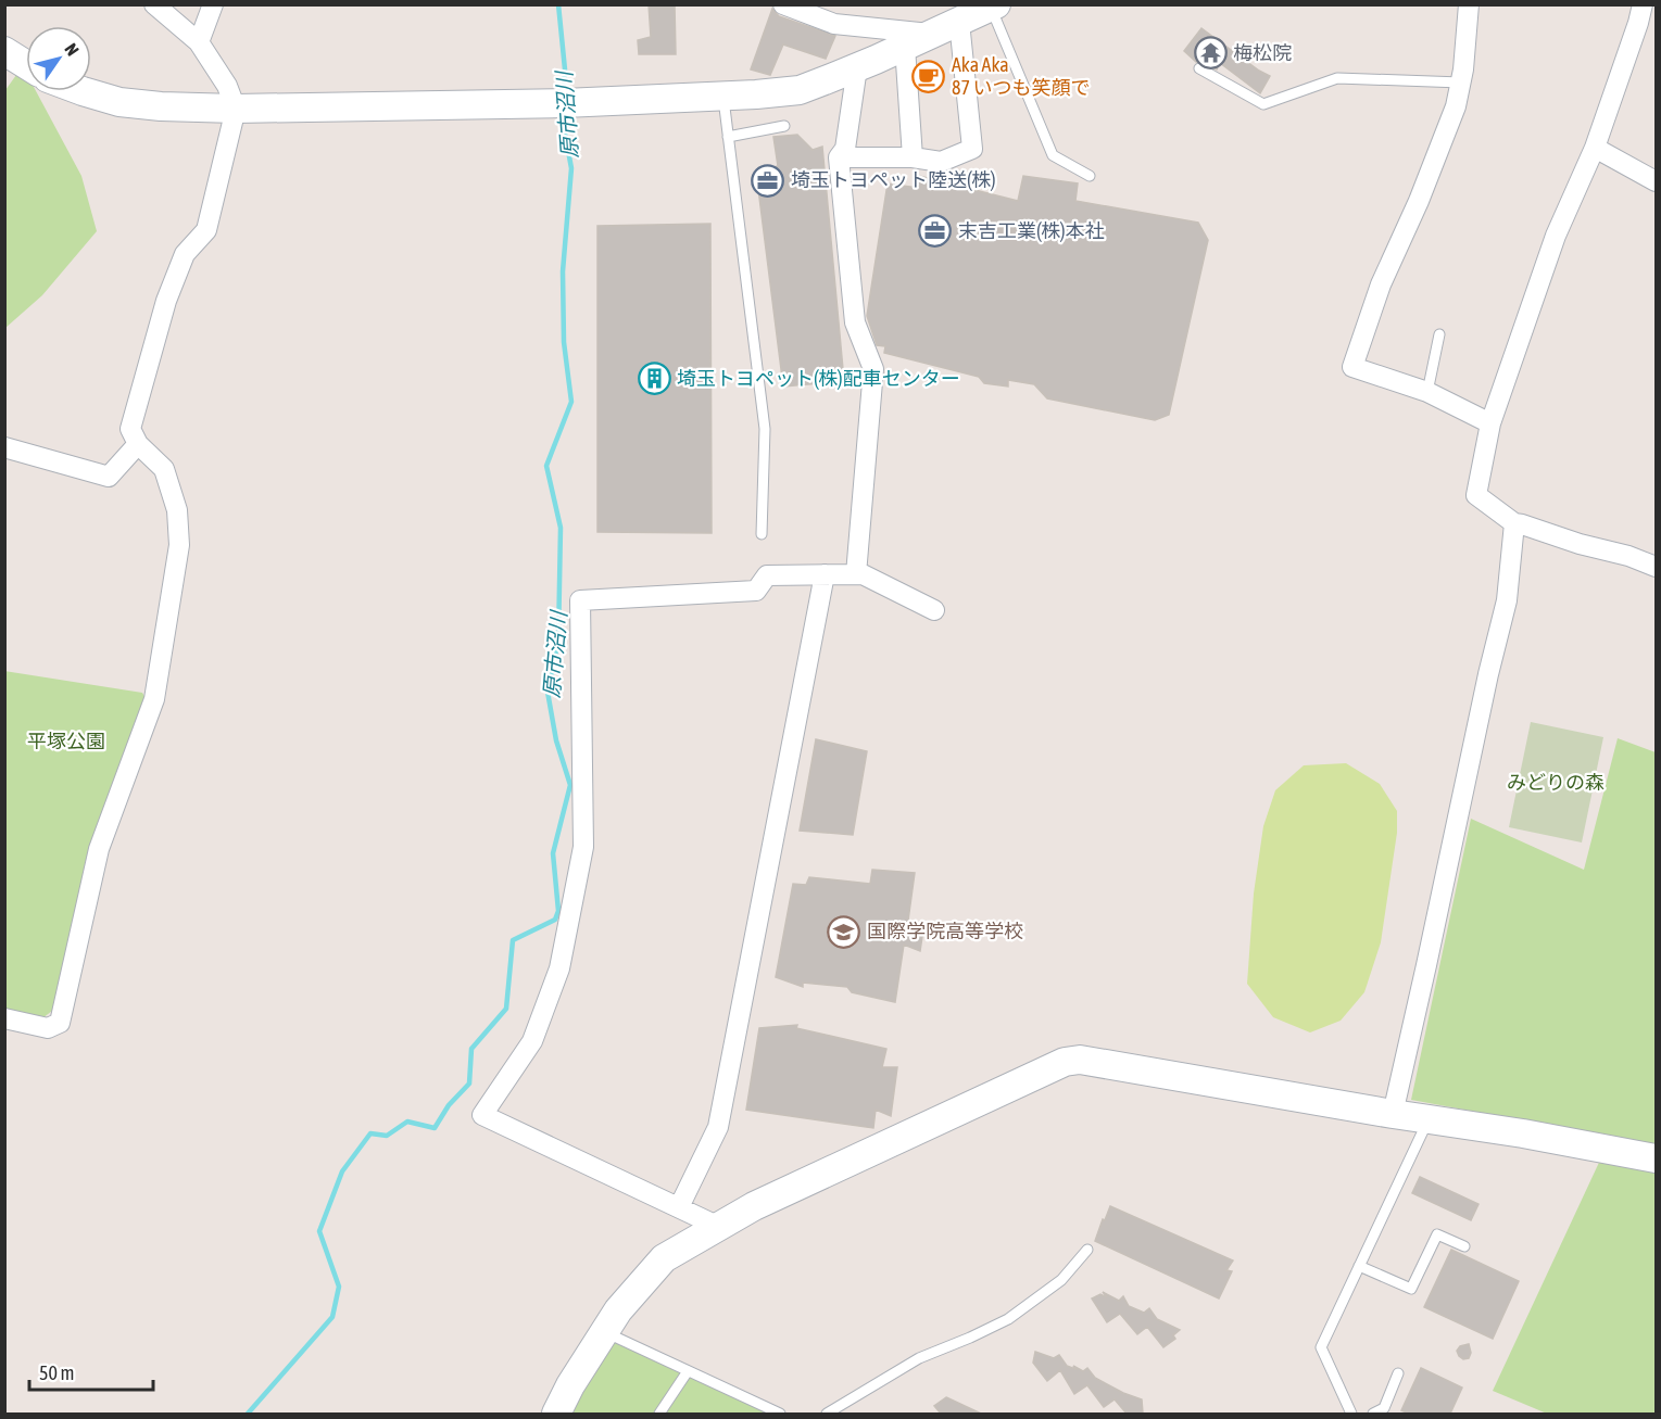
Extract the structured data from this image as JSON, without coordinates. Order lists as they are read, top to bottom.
{
  "water": ["原市沼川"],
  "parks": ["平塚公園", "みどりの森"],
  "places": {
    "temple": ["梅松院"],
    "cafe": ["Aka Aka 87 いつも笑顔で"],
    "office": ["埼玉トヨペット陸送(株)", "末吉工業(株)本社"],
    "building": ["埼玉トヨペット(株)配車センター"],
    "school or university": ["国際学院高等学校"]
  },
  "scale_bar": "50 m",
  "north": "top right"
}
